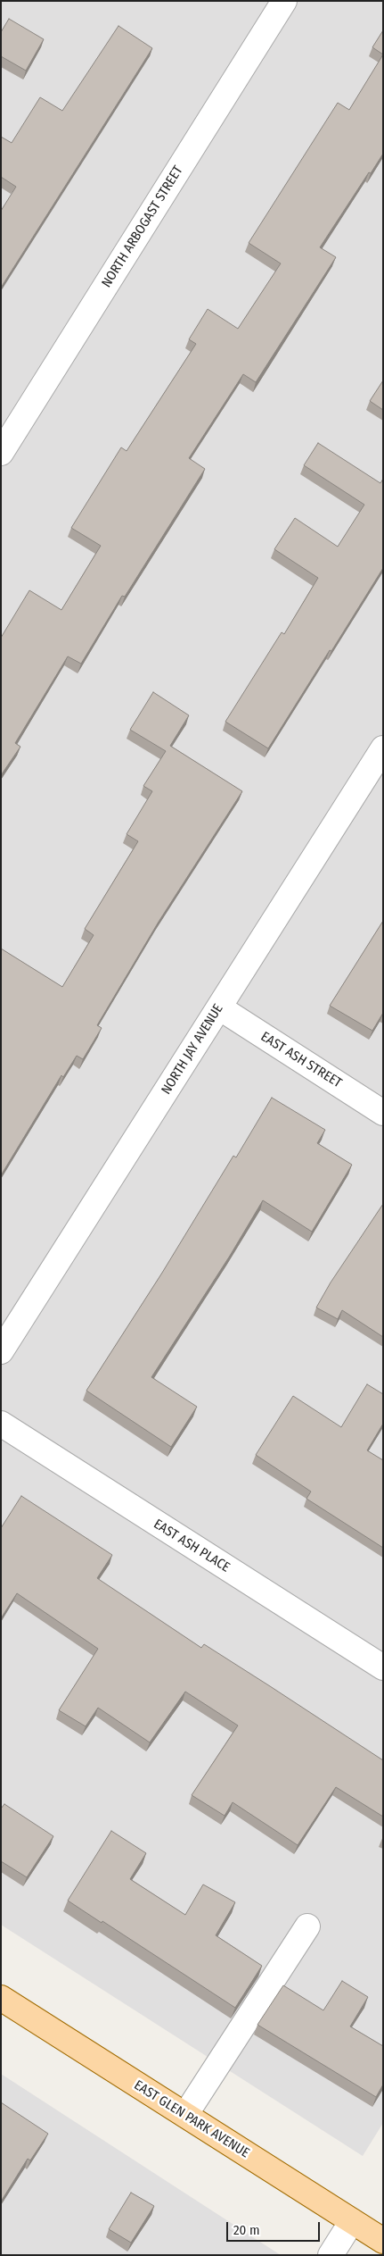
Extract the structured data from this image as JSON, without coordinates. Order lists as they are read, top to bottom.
{
  "streets": {
    "main road": ["EAST GLEN PARK AVENUE"],
    "street": [
      "NORTH ARBOGAST STREET",
      "NORTH JAY AVENUE",
      "EAST ASH STREET",
      "EAST ASH PLACE"
    ]
  },
  "crossings": [
    ["NORTH JAY AVENUE", "EAST ASH STREET"]
  ],
  "scale_bar": "20 m"
}
